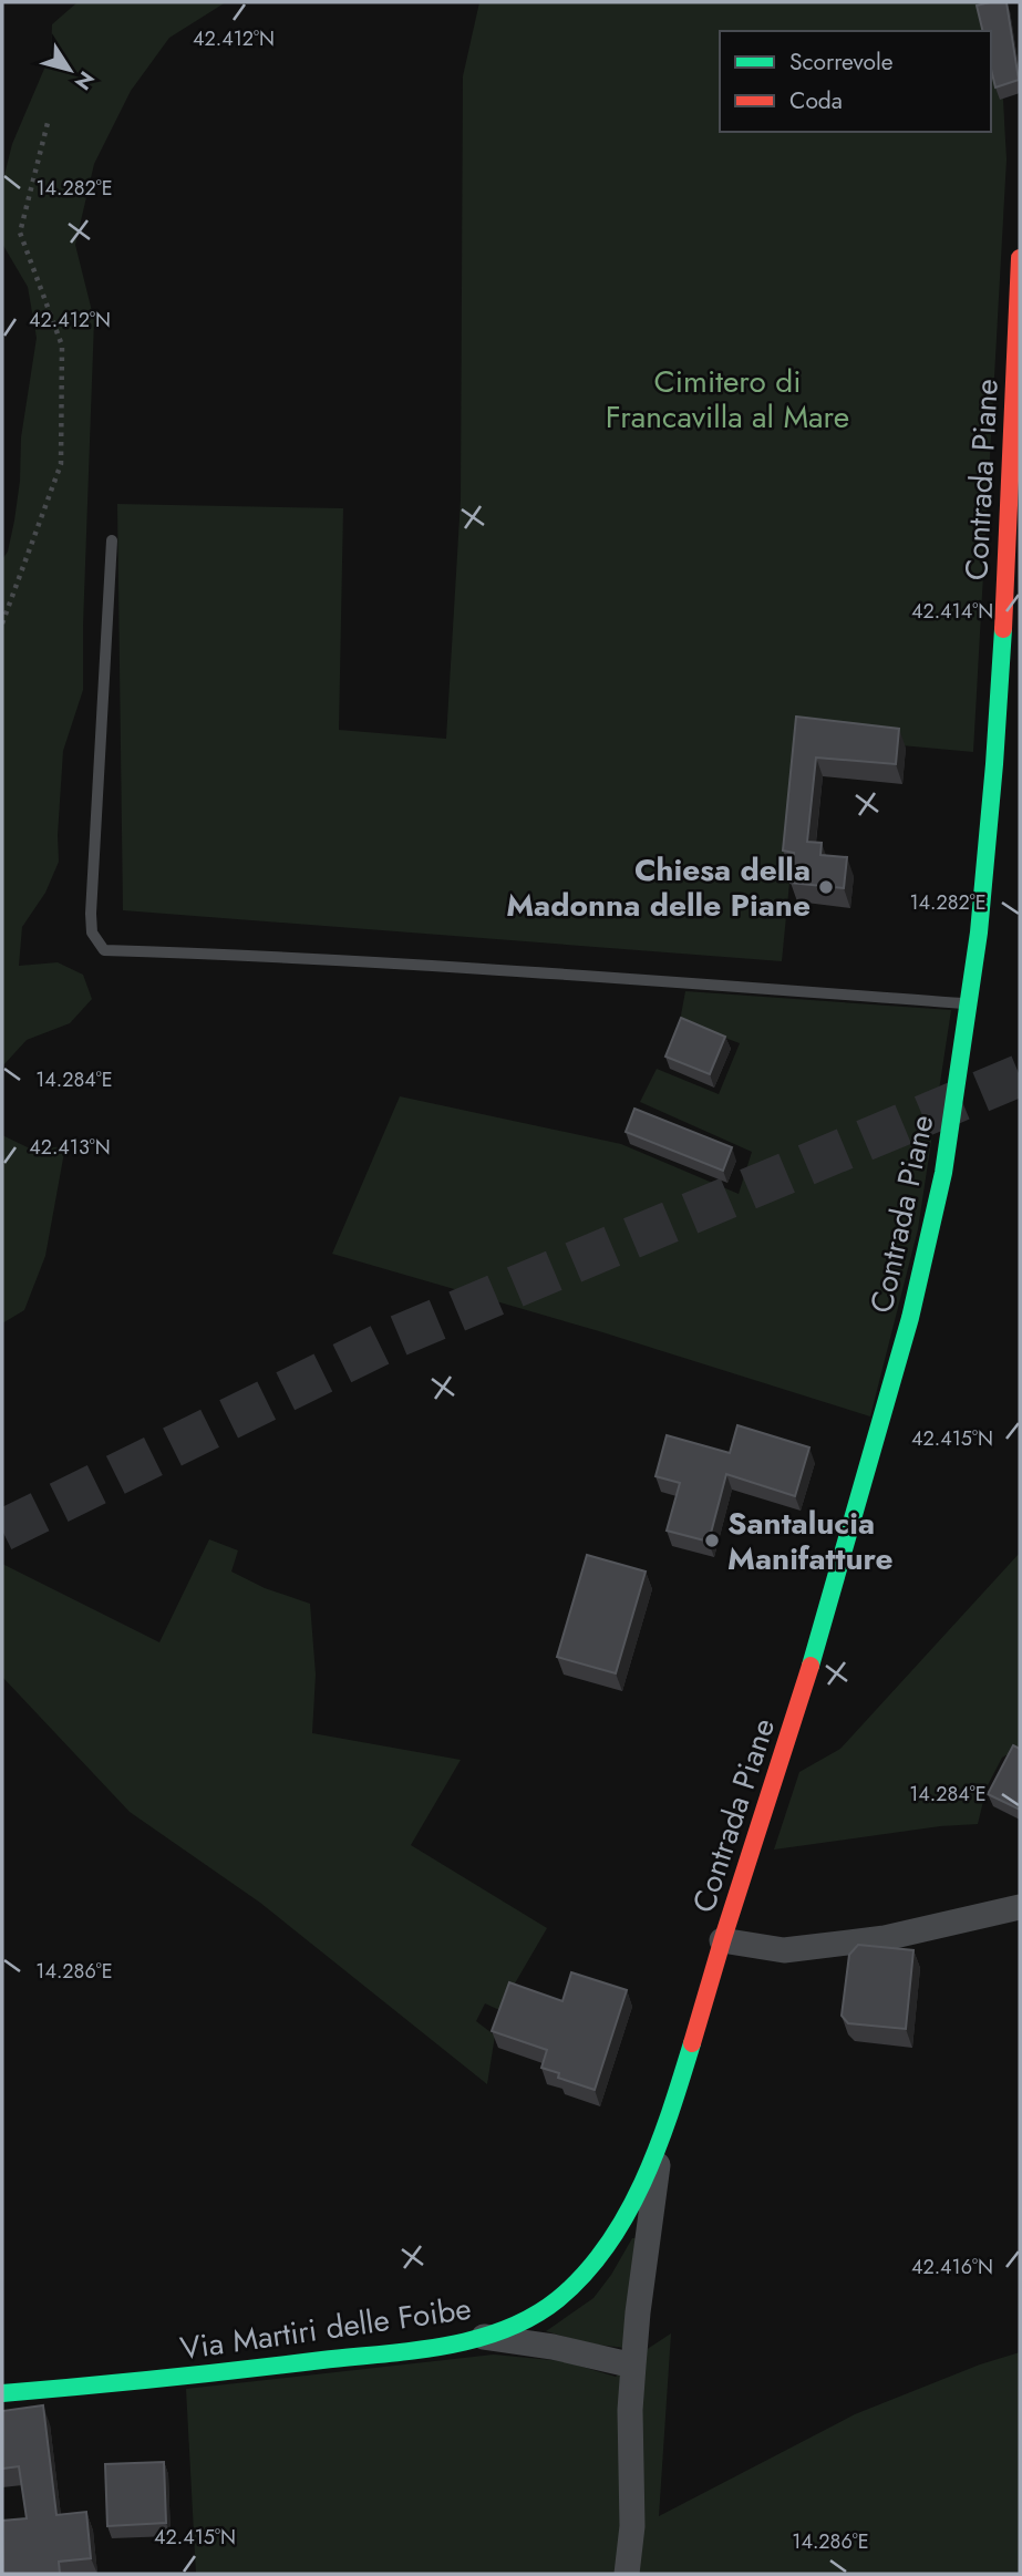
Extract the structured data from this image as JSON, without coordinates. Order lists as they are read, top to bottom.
{
  "streets": {
    "street": ["Contrada Piane", "Via Martiri delle Foibe"]
  },
  "crossings": [
    ["Contrada Piane", "Via Martiri delle Foibe"]
  ],
  "parks": ["Cimitero di Francavilla al Mare"],
  "places": ["Chiesa della Madonna delle Piane", "Santalucia Manifatture"],
  "legend": ["Scorrevole", "Coda"],
  "north": "bottom right",
  "coordinates": [
    "42.412°N",
    "14.282°E",
    "42.414°N",
    "14.284°E",
    "42.413°N",
    "42.415°N",
    "14.286°E",
    "42.416°N"
  ]
}
